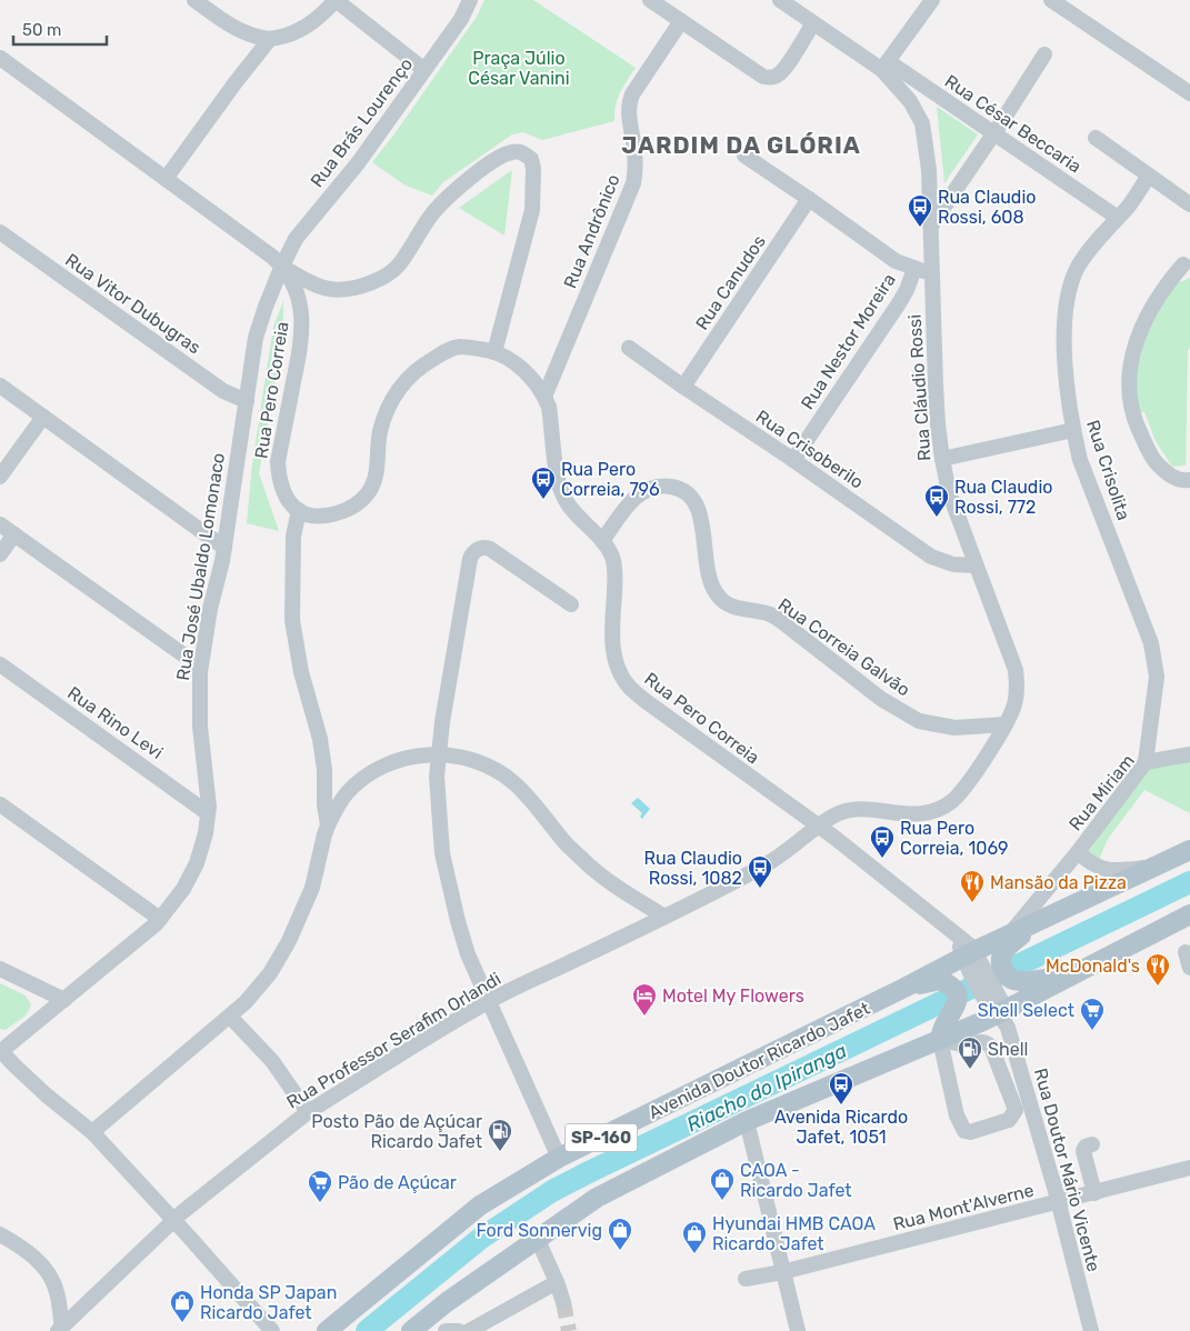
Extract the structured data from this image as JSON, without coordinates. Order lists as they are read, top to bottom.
{
  "streets": {
    "main road": ["Avenida Doutor Ricardo Jafet", "SP-160"],
    "street": [
      "Rua Brás Lourenço",
      "Rua César Beccaria",
      "Rua Andrônico",
      "Rua Canudos",
      "Rua Vitor Dubugras",
      "Rua Nestor Moreira",
      "Rua Cláudio Rossi",
      "Rua Pero Correia",
      "Rua Crisoberilo",
      "Rua Crisolita",
      "Rua José Ubaldo Lomonaco",
      "Rua Correia Galvão",
      "Rua Rino Levi",
      "Rua Miriam",
      "Rua Professor Serafim Orlandi",
      "Rua Doutor Mário Vicente",
      "Rua Mont'Alverne"
    ]
  },
  "crossings": [
    ["Rua Brás Lourenço", "Rua Vitor Dubugras"],
    ["Rua Brás Lourenço", "Rua Pero Correia"],
    ["Rua Brás Lourenço", "Rua José Ubaldo Lomonaco"],
    ["Rua César Beccaria", "Rua Cláudio Rossi"],
    ["Rua César Beccaria", "Rua Crisolita"],
    ["Rua Andrônico", "Rua Pero Correia"],
    ["Rua Canudos", "Rua Crisoberilo"],
    ["Rua Vitor Dubugras", "Rua José Ubaldo Lomonaco"],
    ["Rua Nestor Moreira", "Rua Crisoberilo"],
    ["Rua Cláudio Rossi", "Rua Pero Correia"],
    ["Rua Cláudio Rossi", "Rua Crisoberilo"],
    ["Rua Cláudio Rossi", "Rua Correia Galvão"],
    ["Rua Cláudio Rossi", "Rua Professor Serafim Orlandi"],
    ["Rua Pero Correia", "Rua Correia Galvão"],
    ["Rua Pero Correia", "Rua Professor Serafim Orlandi"],
    ["Rua Pero Correia", "Avenida Doutor Ricardo Jafet"],
    ["Rua Pero Correia", "Rua Doutor Mário Vicente"],
    ["Rua Crisolita", "Rua Miriam"],
    ["Rua José Ubaldo Lomonaco", "Rua Rino Levi"],
    ["Rua Miriam", "Avenida Doutor Ricardo Jafet"],
    ["Avenida Doutor Ricardo Jafet", "Rua Doutor Mário Vicente"],
    ["SP-160", "Rua Doutor Mário Vicente"],
    ["Rua Doutor Mário Vicente", "Rua Mont'Alverne"]
  ],
  "districts": ["JARDIM DA GLÓRIA"],
  "water": ["Riacho do Ipiranga"],
  "parks": ["Praça Júlio César Vanini"],
  "places": {
    "bus stop": [
      "Rua Claudio Rossi, 608",
      "Rua Pero Correia, 796",
      "Rua Claudio Rossi, 772",
      "Rua Pero Correia, 1069",
      "Rua Claudio Rossi, 1082",
      "Avenida Ricardo Jafet, 1051"
    ],
    "restaurant": ["Mansão da Pizza", "McDonald's"],
    "hotel": ["Motel My Flowers"],
    "supermarket": ["Shell Select", "Pão de Açúcar"],
    "fuel station": ["Shell", "Posto Pão de Açúcar Ricardo Jafet"],
    "shop": [
      "CAOA - Ricardo Jafet",
      "Ford Sonnervig",
      "Hyundai HMB CAOA Ricardo Jafet",
      "Honda SP Japan Ricardo Jafet"
    ]
  },
  "scale_bar": "50 m"
}
